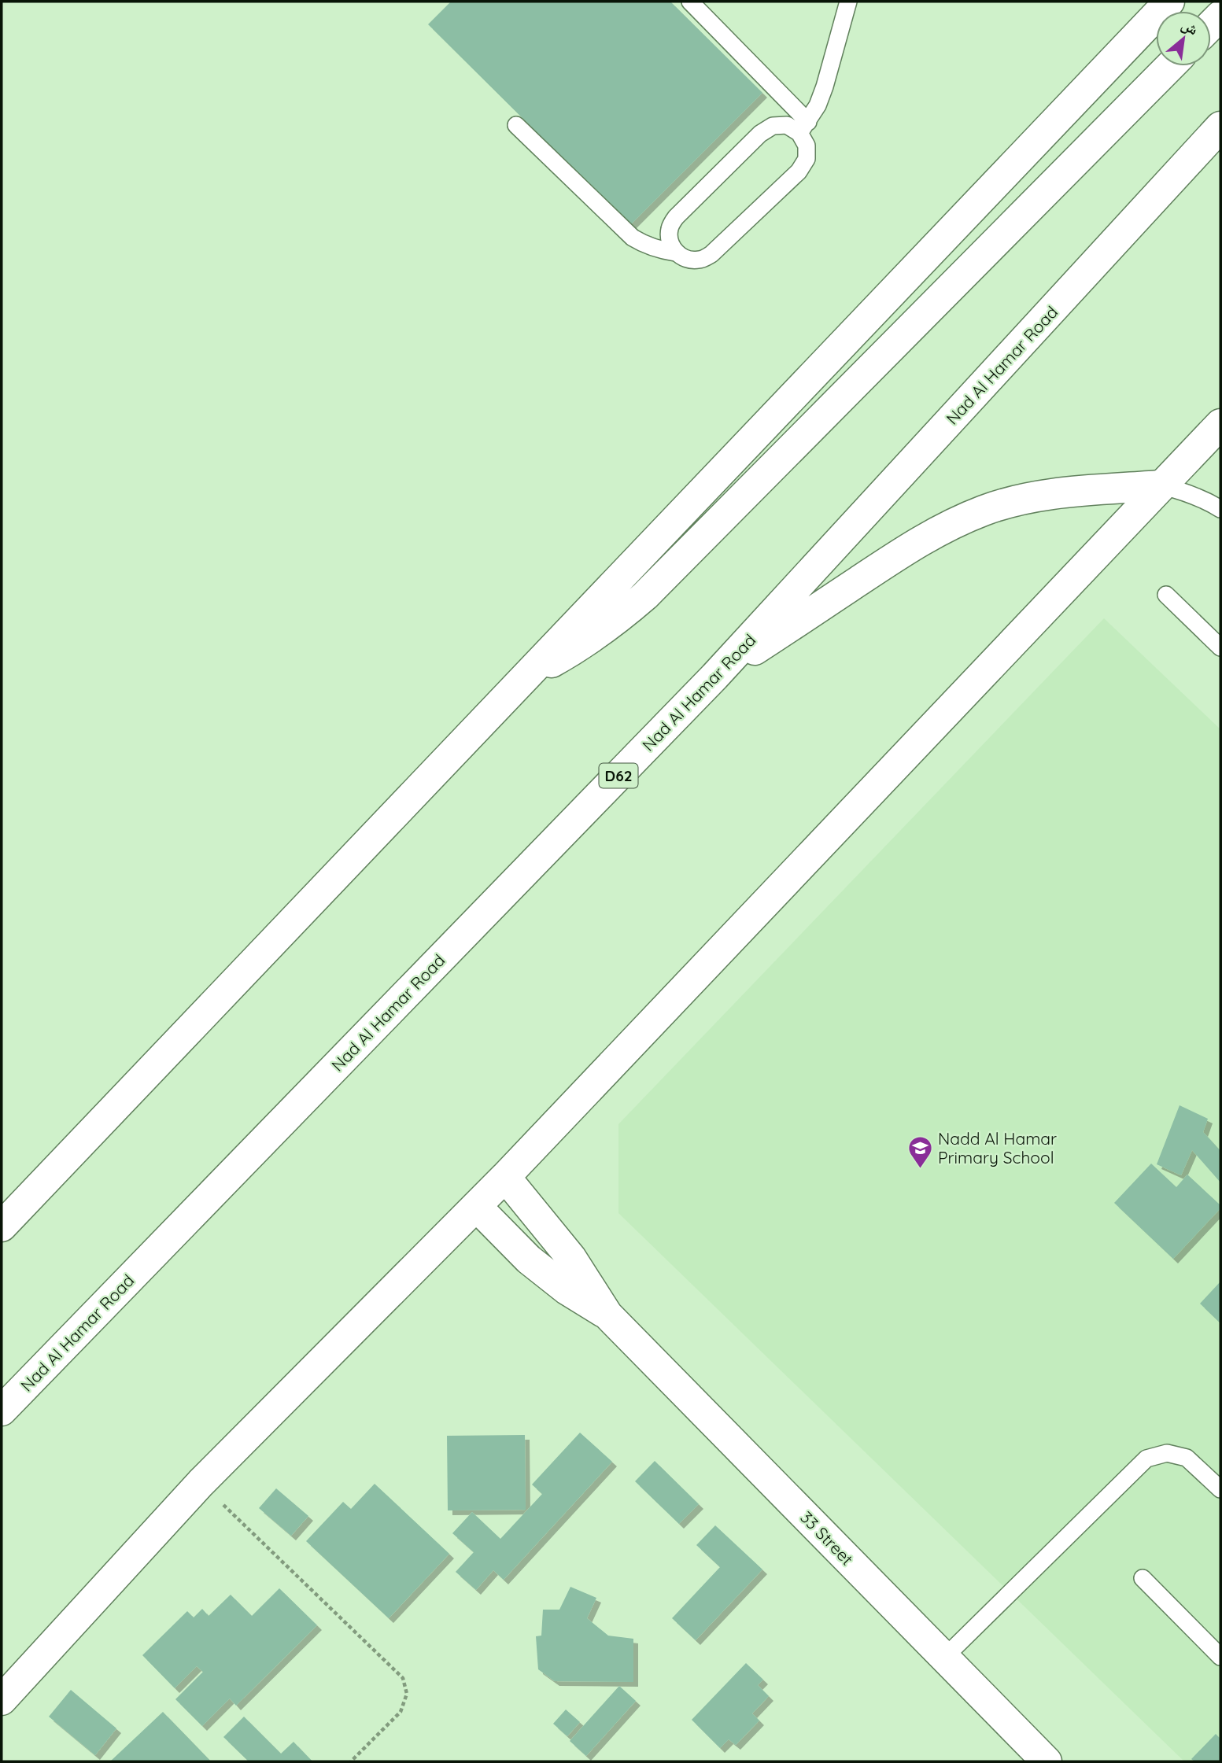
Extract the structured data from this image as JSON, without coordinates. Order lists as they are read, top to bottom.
{
  "streets": {
    "main road": ["Nad Al Hamar Road", "D62", "33 Street"]
  },
  "places": {
    "school or university": ["Nadd Al Hamar Primary School"]
  },
  "north": "top right"
}
